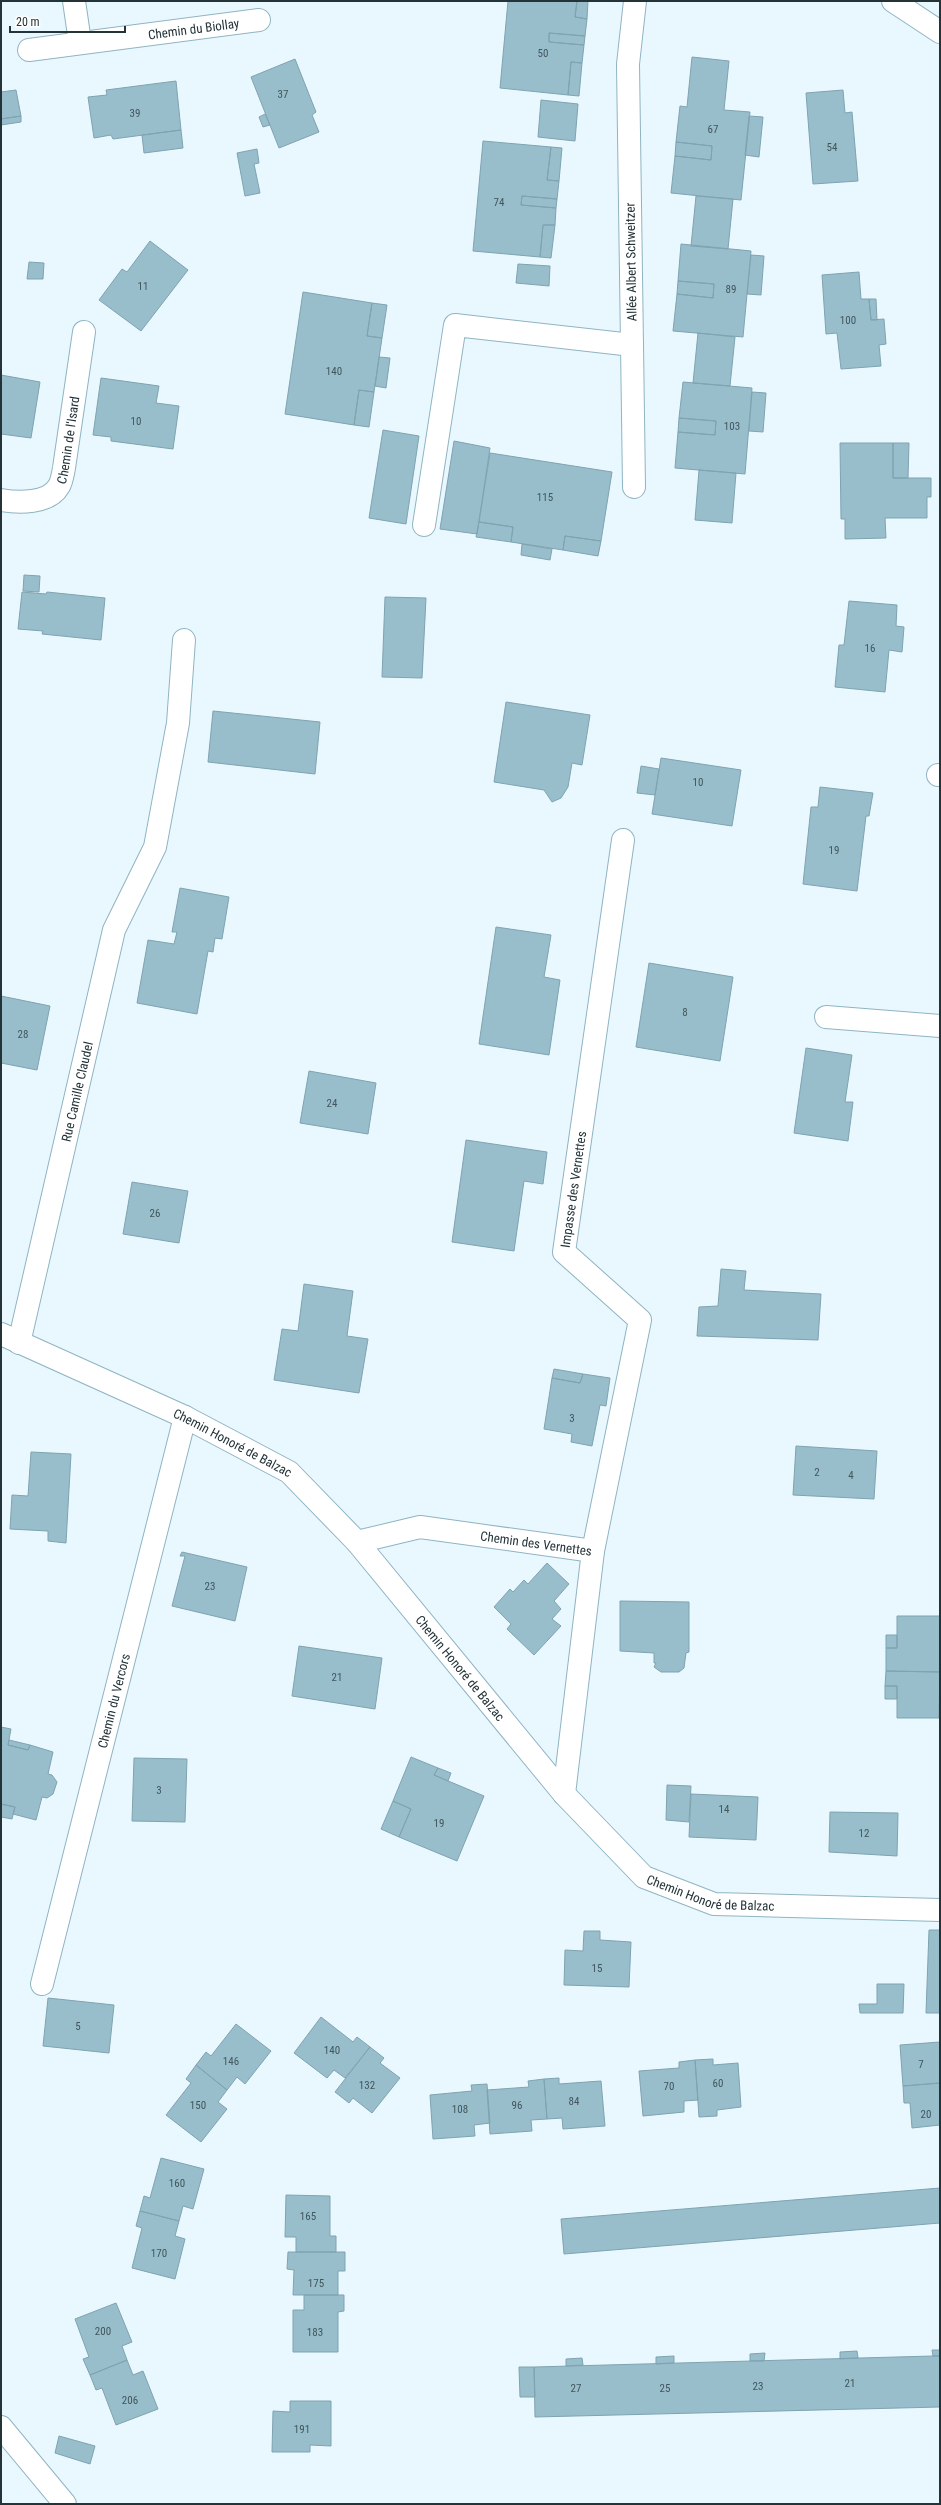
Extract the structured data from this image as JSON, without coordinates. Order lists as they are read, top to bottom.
{
  "streets": {
    "street": [
      "Chemin du Biollay",
      "Allée Albert Schweitzer",
      "Chemin de l'Isard",
      "Rue Camille Claudel",
      "Impasse des Vernettes",
      "Chemin Honoré de Balzac",
      "Chemin des Vernettes",
      "Chemin du Vercors"
    ]
  },
  "crossings": [
    ["Rue Camille Claudel", "Chemin Honoré de Balzac"],
    ["Impasse des Vernettes", "Chemin des Vernettes"],
    ["Chemin Honoré de Balzac", "Chemin des Vernettes"],
    ["Chemin Honoré de Balzac", "Chemin du Vercors"]
  ],
  "house_numbers": [
    "50",
    "37",
    "39",
    "67",
    "54",
    "74",
    "11",
    "89",
    "100",
    "140",
    "10",
    "103",
    "115",
    "16",
    "10",
    "19",
    "8",
    "28",
    "24",
    "26",
    "3",
    "2",
    "4",
    "23",
    "21",
    "3",
    "14",
    "19",
    "12",
    "15",
    "5",
    "140",
    "146",
    "7",
    "60",
    "132",
    "70",
    "84",
    "150",
    "96",
    "108",
    "20",
    "160",
    "165",
    "170",
    "175",
    "200",
    "183",
    "21",
    "23",
    "27",
    "25",
    "206",
    "191"
  ],
  "scale_bar": "20 m"
}
